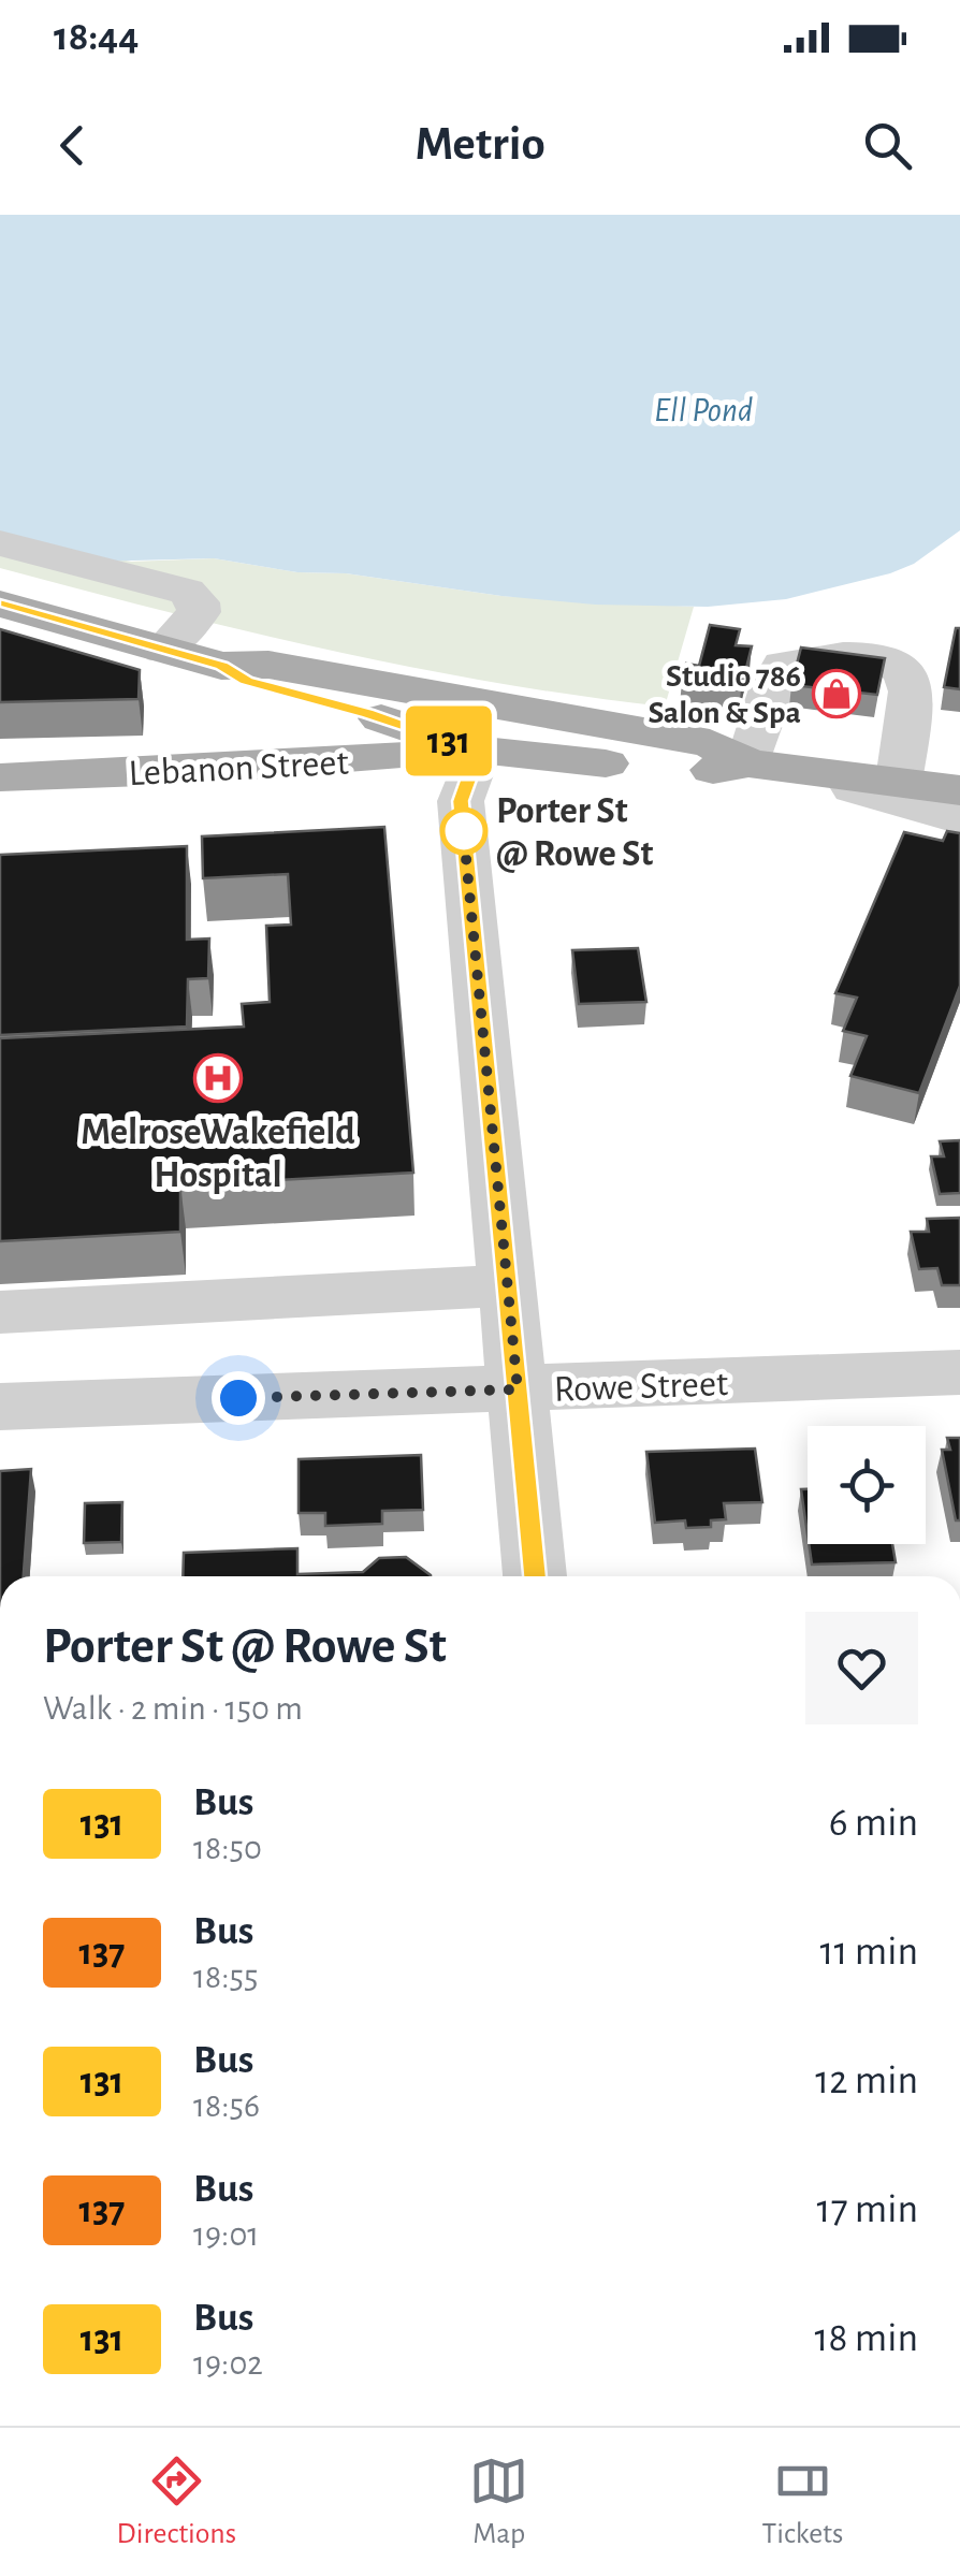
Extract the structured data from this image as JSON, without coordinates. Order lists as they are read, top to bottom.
{
  "streets": {
    "main road": ["Lebanon Street"],
    "street": ["Rowe Street"]
  },
  "water": ["Ell Pond"],
  "places": {
    "shop": ["Studio 786 Salon & Spa"],
    "other": ["Porter St @ Rowe St"],
    "hospital": ["MelroseWakefield Hospital"]
  },
  "lines": ["bus line 131"],
  "page": {
    "status": "18:44",
    "header": "Metrio",
    "on_map": "131",
    "heading": ["Porter St @ Rowe St", "Walk · 2 min · 150 m"],
    "list": [
      {
        "mark": "131",
        "name": "Bus",
        "note": "18:50",
        "value": "6 min"
      },
      {
        "mark": "137",
        "name": "Bus",
        "note": "18:55",
        "value": "11 min"
      },
      {
        "mark": "131",
        "name": "Bus",
        "note": "18:56",
        "value": "12 min"
      },
      {
        "mark": "137",
        "name": "Bus",
        "note": "19:01",
        "value": "17 min"
      },
      {
        "mark": "131",
        "name": "Bus",
        "note": "19:02",
        "value": "18 min"
      }
    ],
    "tabs": ["Directions", "Map", "Tickets"]
  }
}
